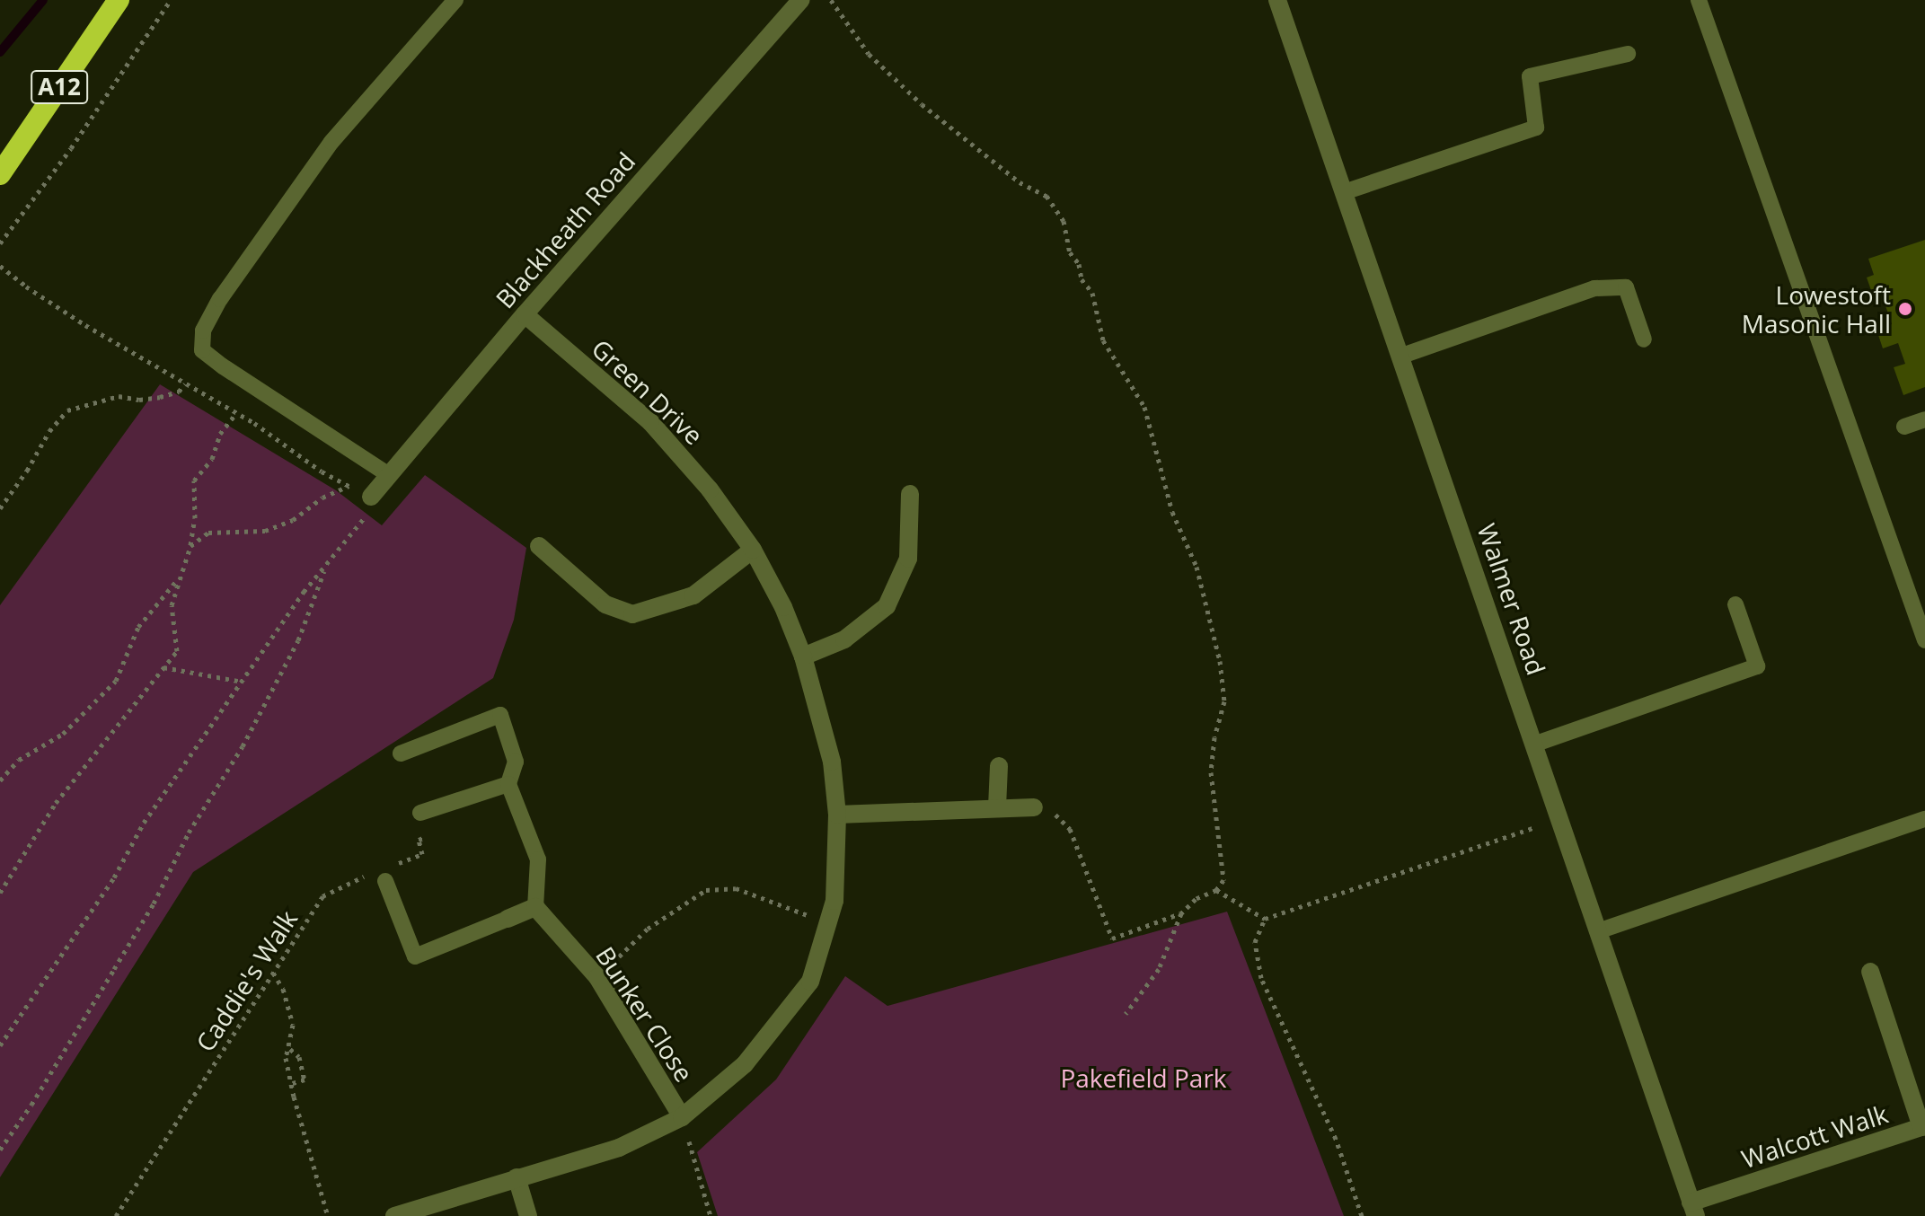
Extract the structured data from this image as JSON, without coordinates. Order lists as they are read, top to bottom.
{
  "streets": {
    "highway": ["A12"],
    "street": [
      "Blackheath Road",
      "Green Drive",
      "Walmer Road",
      "Bunker Close",
      "Walcott Walk"
    ],
    "path": ["Caddie's Walk"]
  },
  "crossings": [
    ["Blackheath Road", "Green Drive"],
    ["Green Drive", "Bunker Close"],
    ["Walmer Road", "Walcott Walk"]
  ],
  "parks": ["Pakefield Park"],
  "places": ["Lowestoft Masonic Hall"]
}
